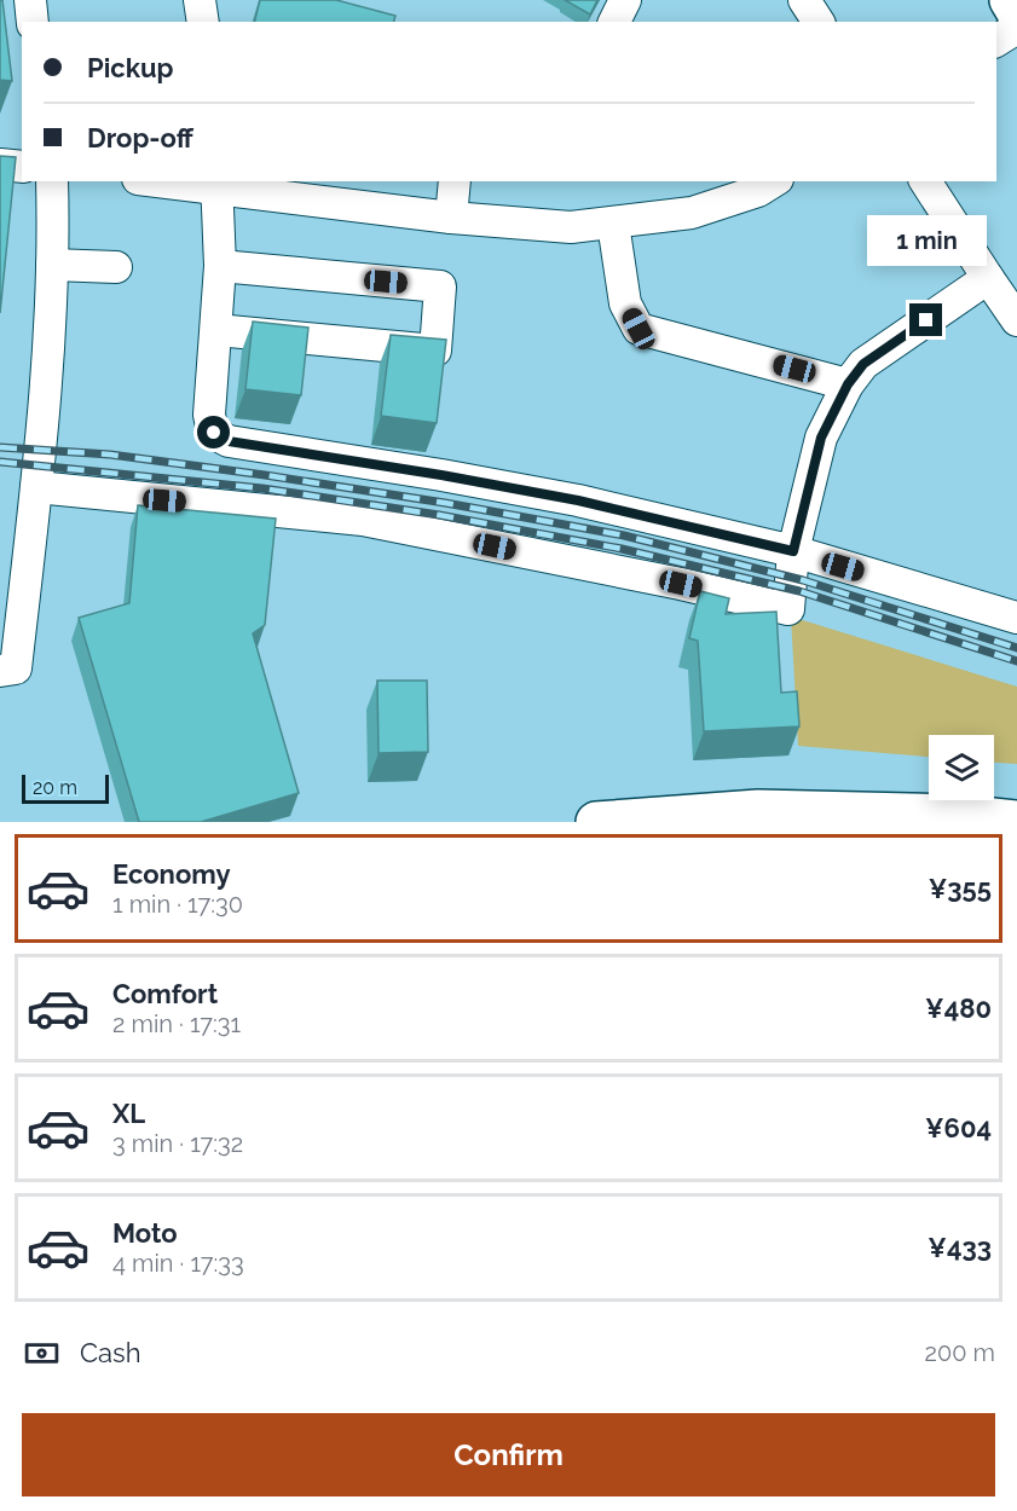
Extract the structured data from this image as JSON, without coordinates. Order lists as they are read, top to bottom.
{
  "scale_bar": "20 m",
  "page": {
    "banner": ["Pickup", "Drop-off"],
    "bubble": "1 min",
    "scale": "20 m",
    "list": [
      {
        "name": "Economy",
        "note": "1 min · 17:30",
        "value": "¥355"
      },
      {
        "name": "Comfort",
        "note": "2 min · 17:31",
        "value": "¥480"
      },
      {
        "name": "XL",
        "note": "3 min · 17:32",
        "value": "¥604"
      },
      {
        "name": "Moto",
        "note": "4 min · 17:33",
        "value": "¥433"
      }
    ],
    "pay": ["Cash", "200 m"],
    "buttons": "Confirm"
  }
}
